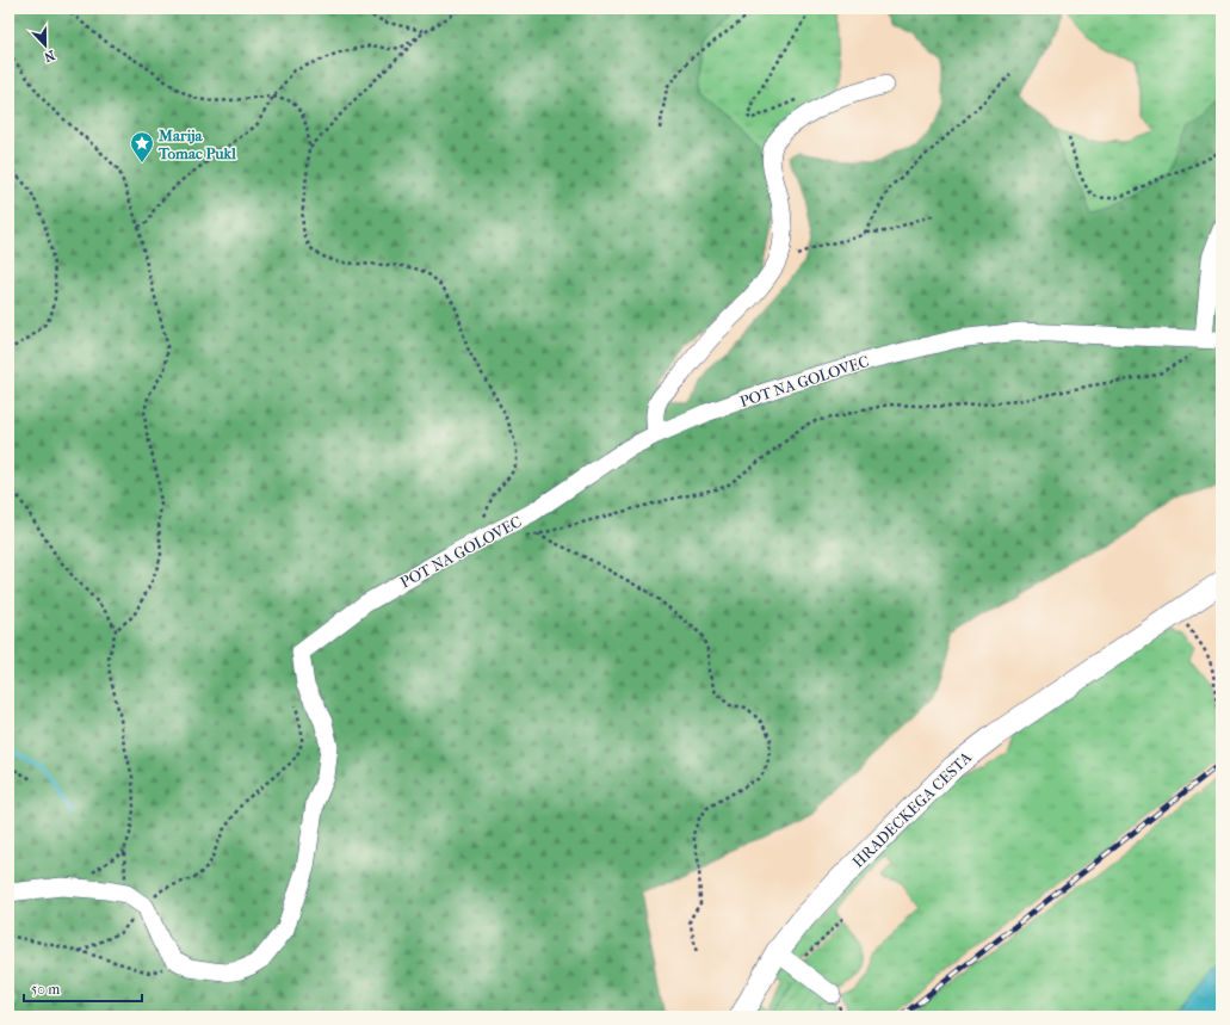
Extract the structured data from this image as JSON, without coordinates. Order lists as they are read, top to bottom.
{
  "streets": {
    "street": ["POT NA GOLOVEC", "HRADECKEGA CESTA"]
  },
  "places": {
    "place": ["Marija Tomac Pukl"]
  },
  "scale_bar": "50 m",
  "north": "bottom"
}
